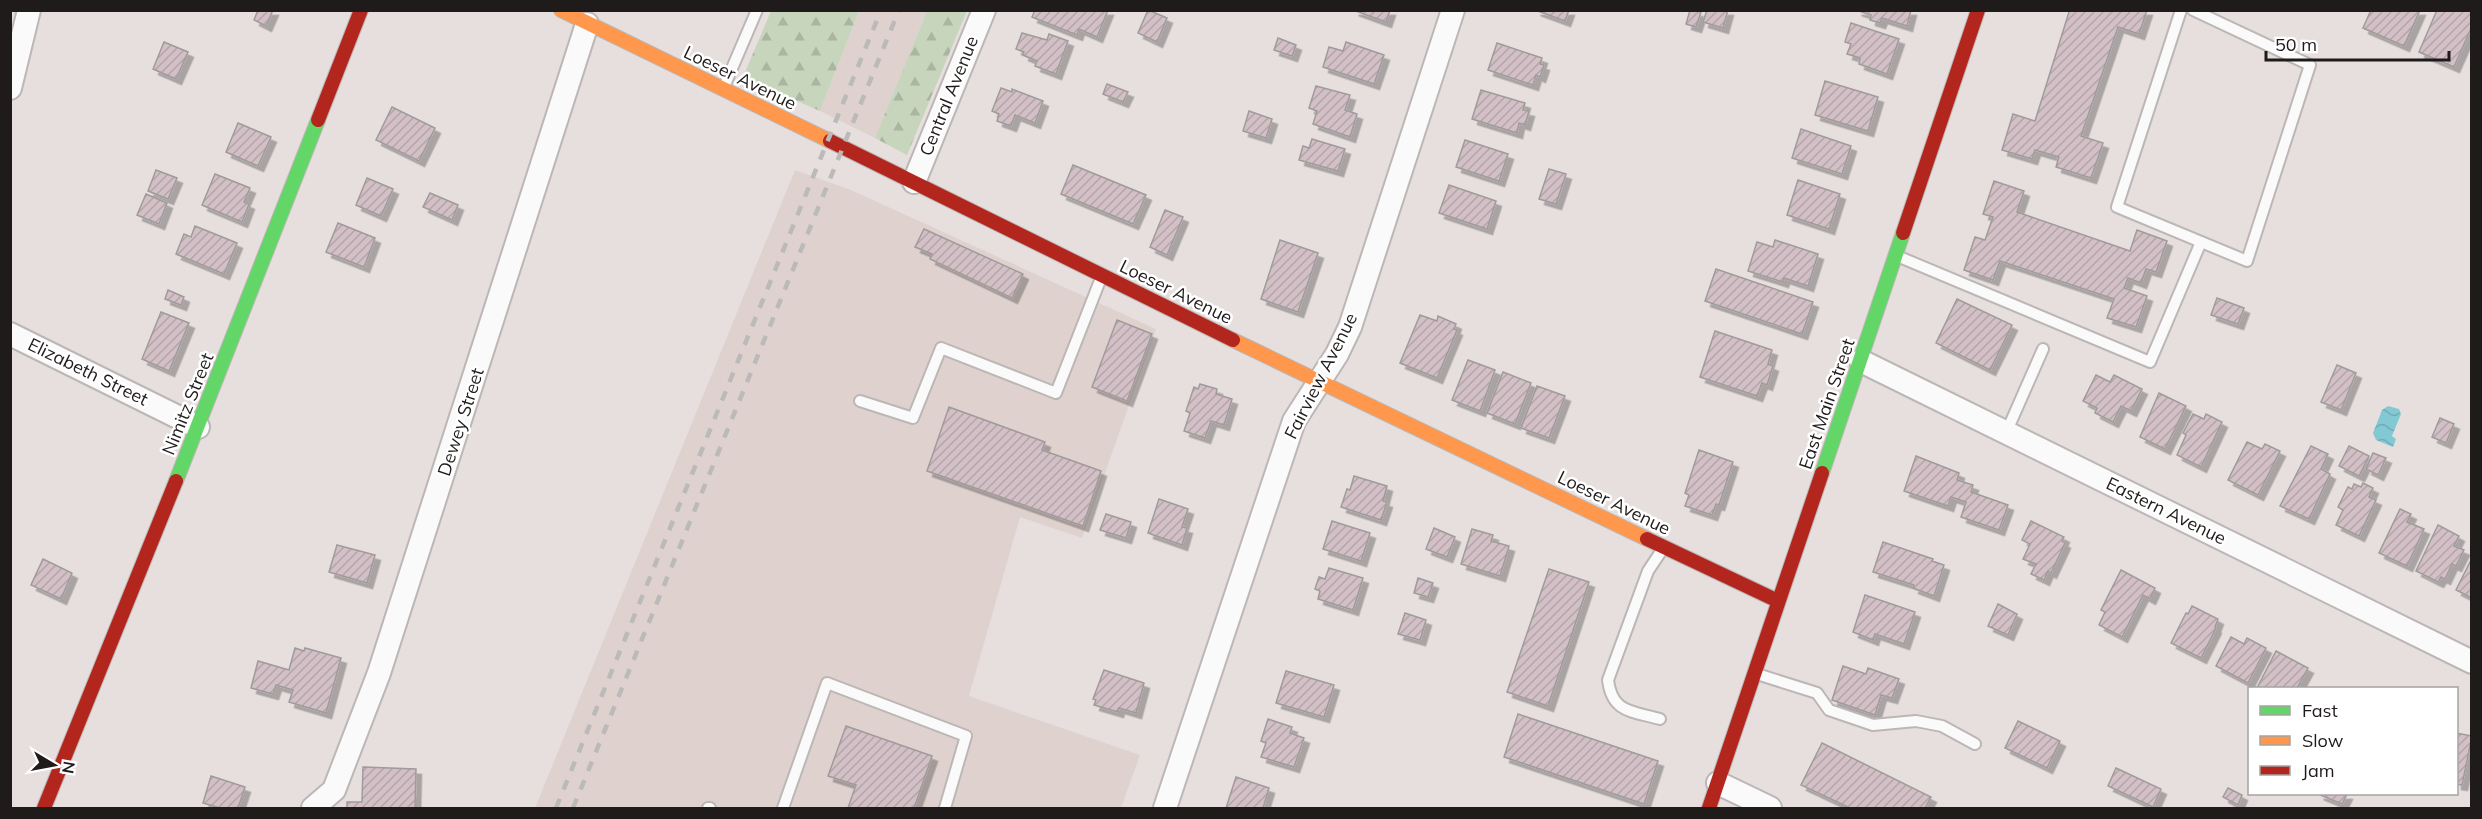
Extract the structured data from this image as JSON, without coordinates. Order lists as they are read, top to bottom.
{
  "streets": {
    "street": [
      "Loeser Avenue",
      "Central Avenue",
      "Elizabeth Street",
      "Fairview Avenue",
      "Nimitz Street",
      "East Main Street",
      "Dewey Street",
      "Eastern Avenue"
    ]
  },
  "crossings": [
    ["Loeser Avenue", "Central Avenue"],
    ["Loeser Avenue", "Fairview Avenue"],
    ["Loeser Avenue", "East Main Street"],
    ["Loeser Avenue", "Dewey Street"],
    ["Elizabeth Street", "Nimitz Street"],
    ["East Main Street", "Eastern Avenue"]
  ],
  "legend": ["Fast", "Slow", "Jam"],
  "scale_bar": "50 m",
  "north": "right"
}
